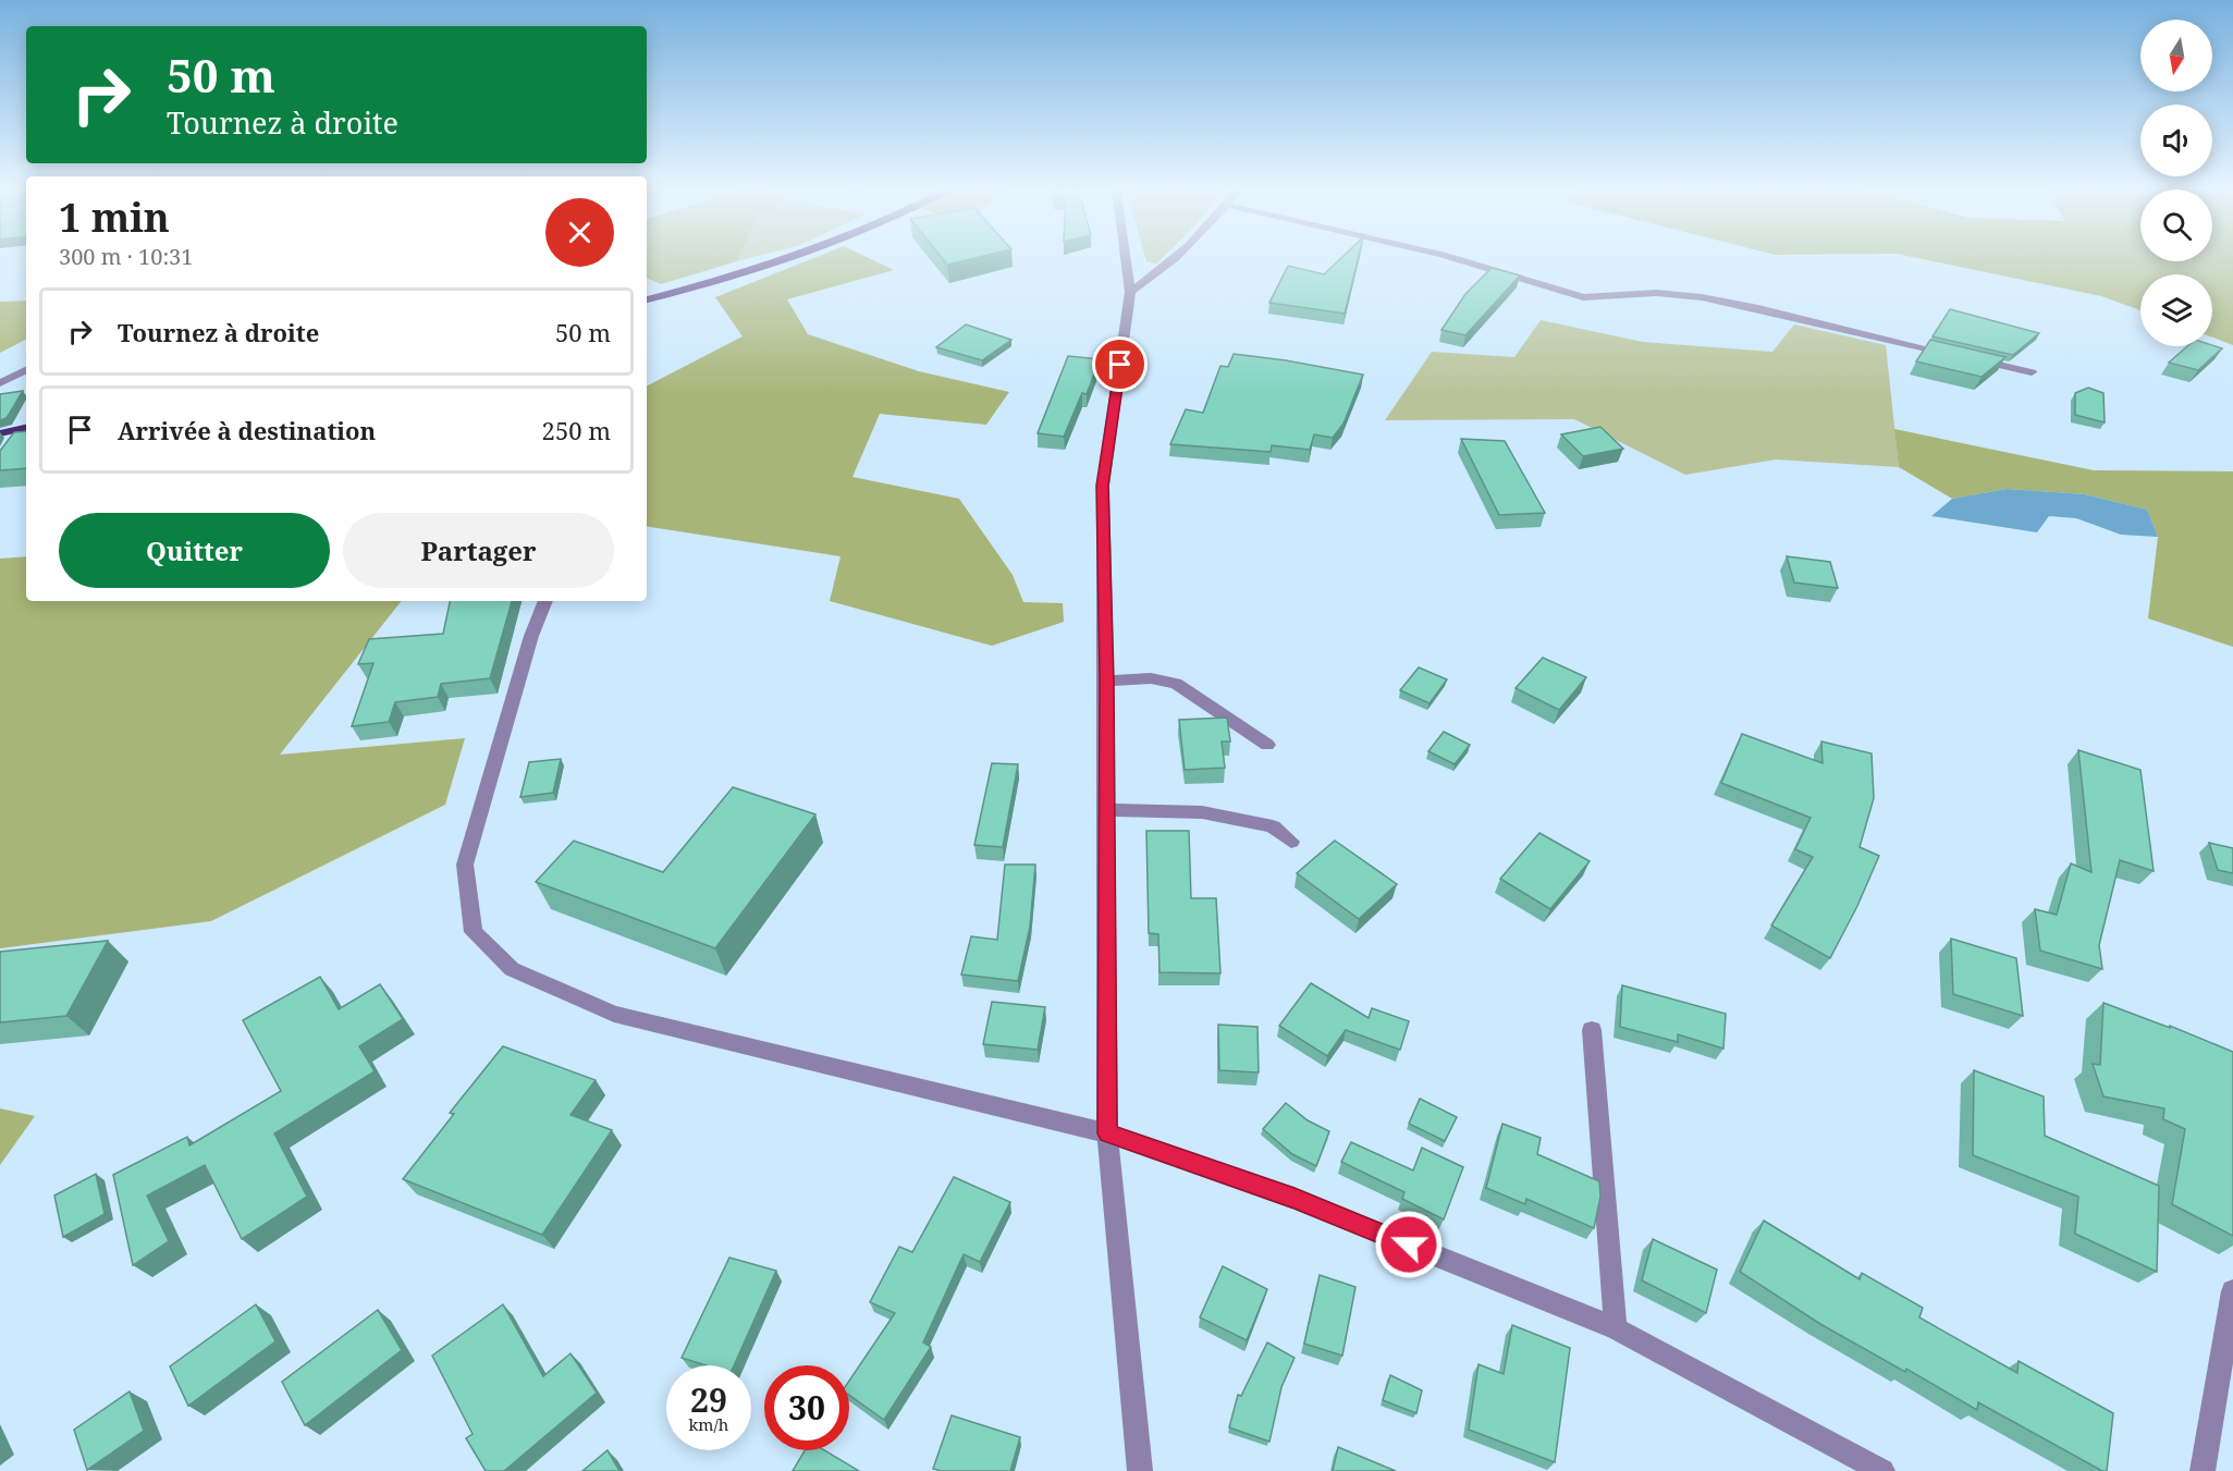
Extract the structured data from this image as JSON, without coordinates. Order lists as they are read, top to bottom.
{
  "north": "bottom",
  "page": {
    "turn": ["50 m", "Tournez à droite"],
    "heading": ["1 min", "300 m · 10:31"],
    "list": [
      {
        "name": "Tournez à droite",
        "value": "50 m"
      },
      {
        "name": "Arrivée à destination",
        "value": "250 m"
      }
    ],
    "buttons": ["Quitter", "Partager"],
    "speed": "29 km/h",
    "limit": "30"
  }
}
